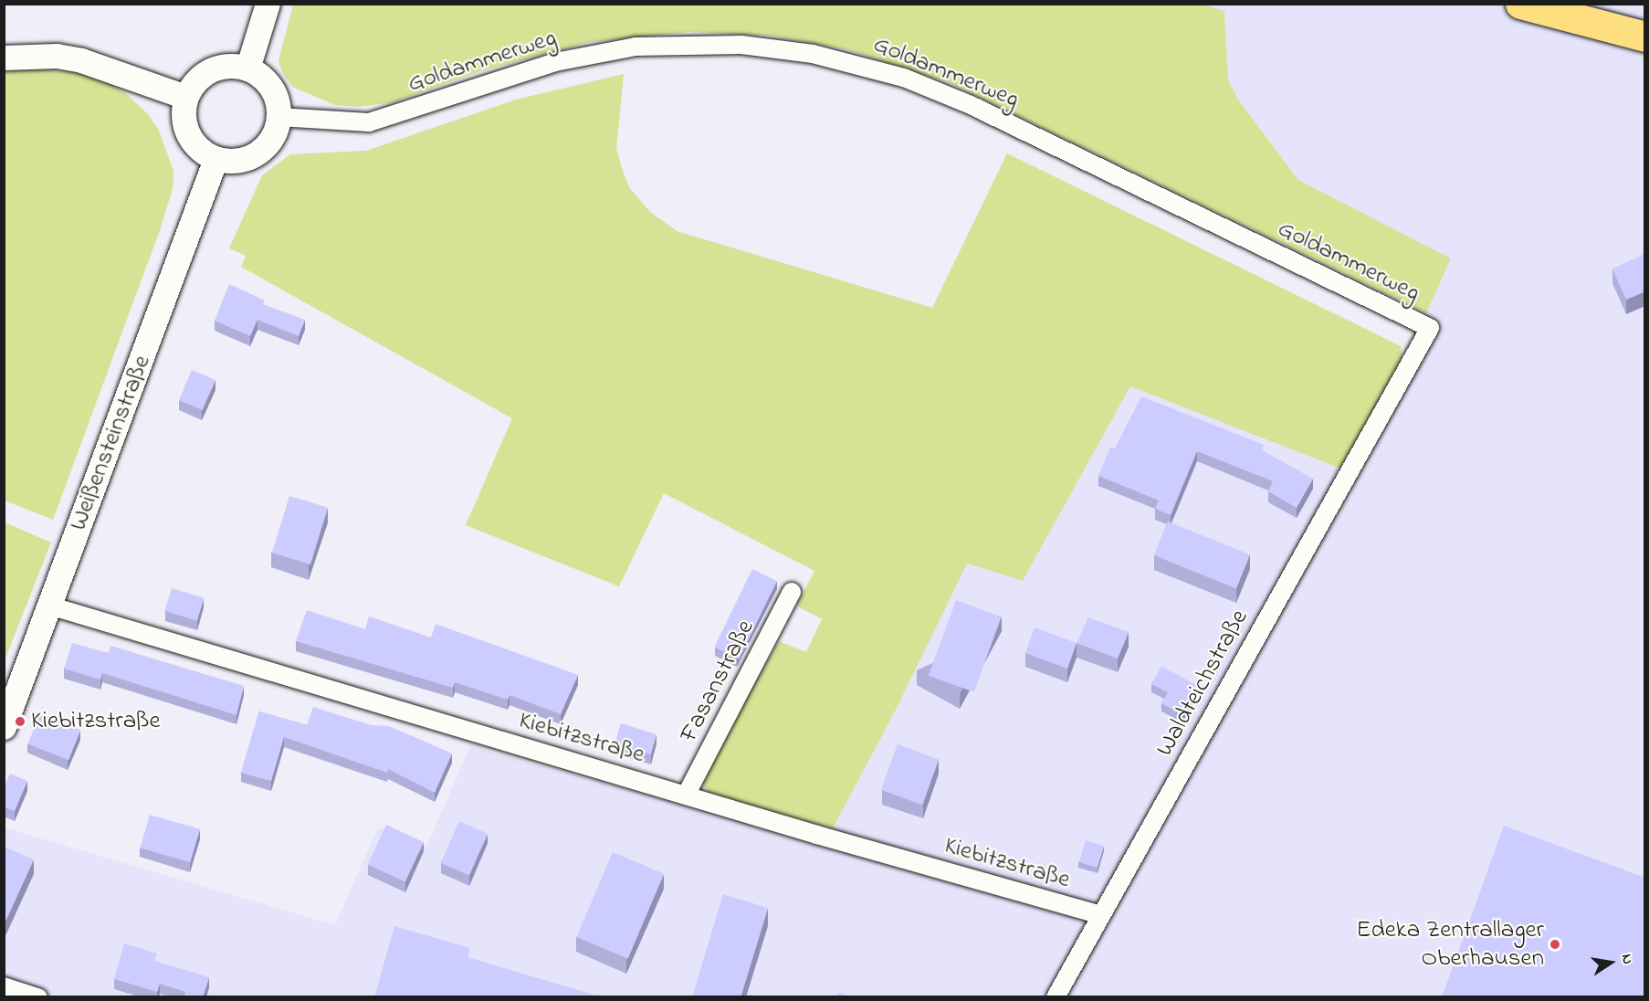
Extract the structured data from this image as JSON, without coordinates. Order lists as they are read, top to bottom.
{
  "streets": {
    "street": [
      "Goldammerweg",
      "Weißensteinstraße",
      "Fasanstraße",
      "Waldteichstraße",
      "Kiebitzstraße"
    ]
  },
  "crossings": [
    ["Goldammerweg", "Weißensteinstraße"],
    ["Goldammerweg", "Waldteichstraße"],
    ["Weißensteinstraße", "Kiebitzstraße"],
    ["Fasanstraße", "Kiebitzstraße"],
    ["Waldteichstraße", "Kiebitzstraße"]
  ],
  "places": ["Kiebitzstraße", "Edeka Zentrallager Oberhausen"],
  "north": "right"
}
